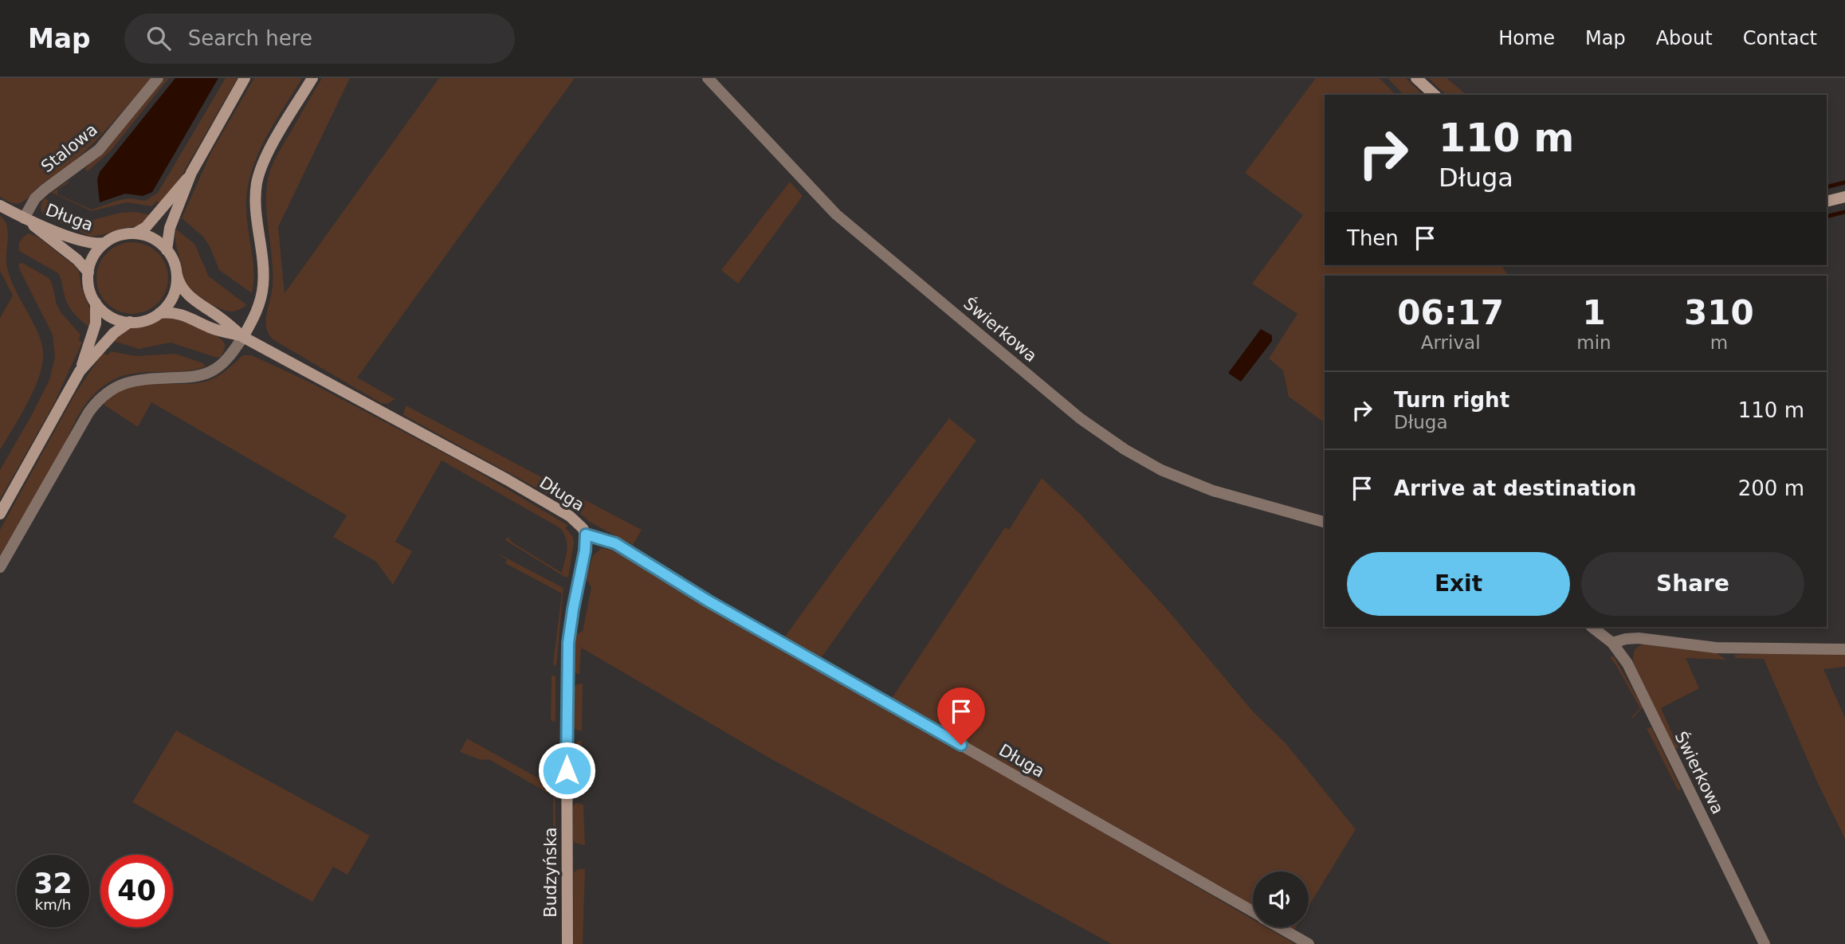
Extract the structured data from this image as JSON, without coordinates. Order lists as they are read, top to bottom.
{
  "streets": {
    "street": [
      "Stalowa",
      "Długa",
      "Świerkowa",
      "Budzyńska"
    ]
  },
  "crossings": [
    ["Stalowa", "Długa"],
    ["Długa", "Budzyńska"]
  ],
  "page": {
    "header": "Map",
    "search": "Search here",
    "nav": [
      "Home",
      "Map",
      "About",
      "Contact"
    ],
    "turn": ["110 m", "Długa"],
    "then": "Then",
    "eta": [
      "06:17",
      "Arrival",
      "1",
      "min",
      "310",
      "m"
    ],
    "list": [
      {
        "name": "Turn right",
        "note": "Długa",
        "value": "110 m"
      },
      {
        "name": "Arrive at destination",
        "value": "200 m"
      }
    ],
    "buttons": ["Exit", "Share"],
    "speed": "32 km/h",
    "limit": "40"
  }
}
